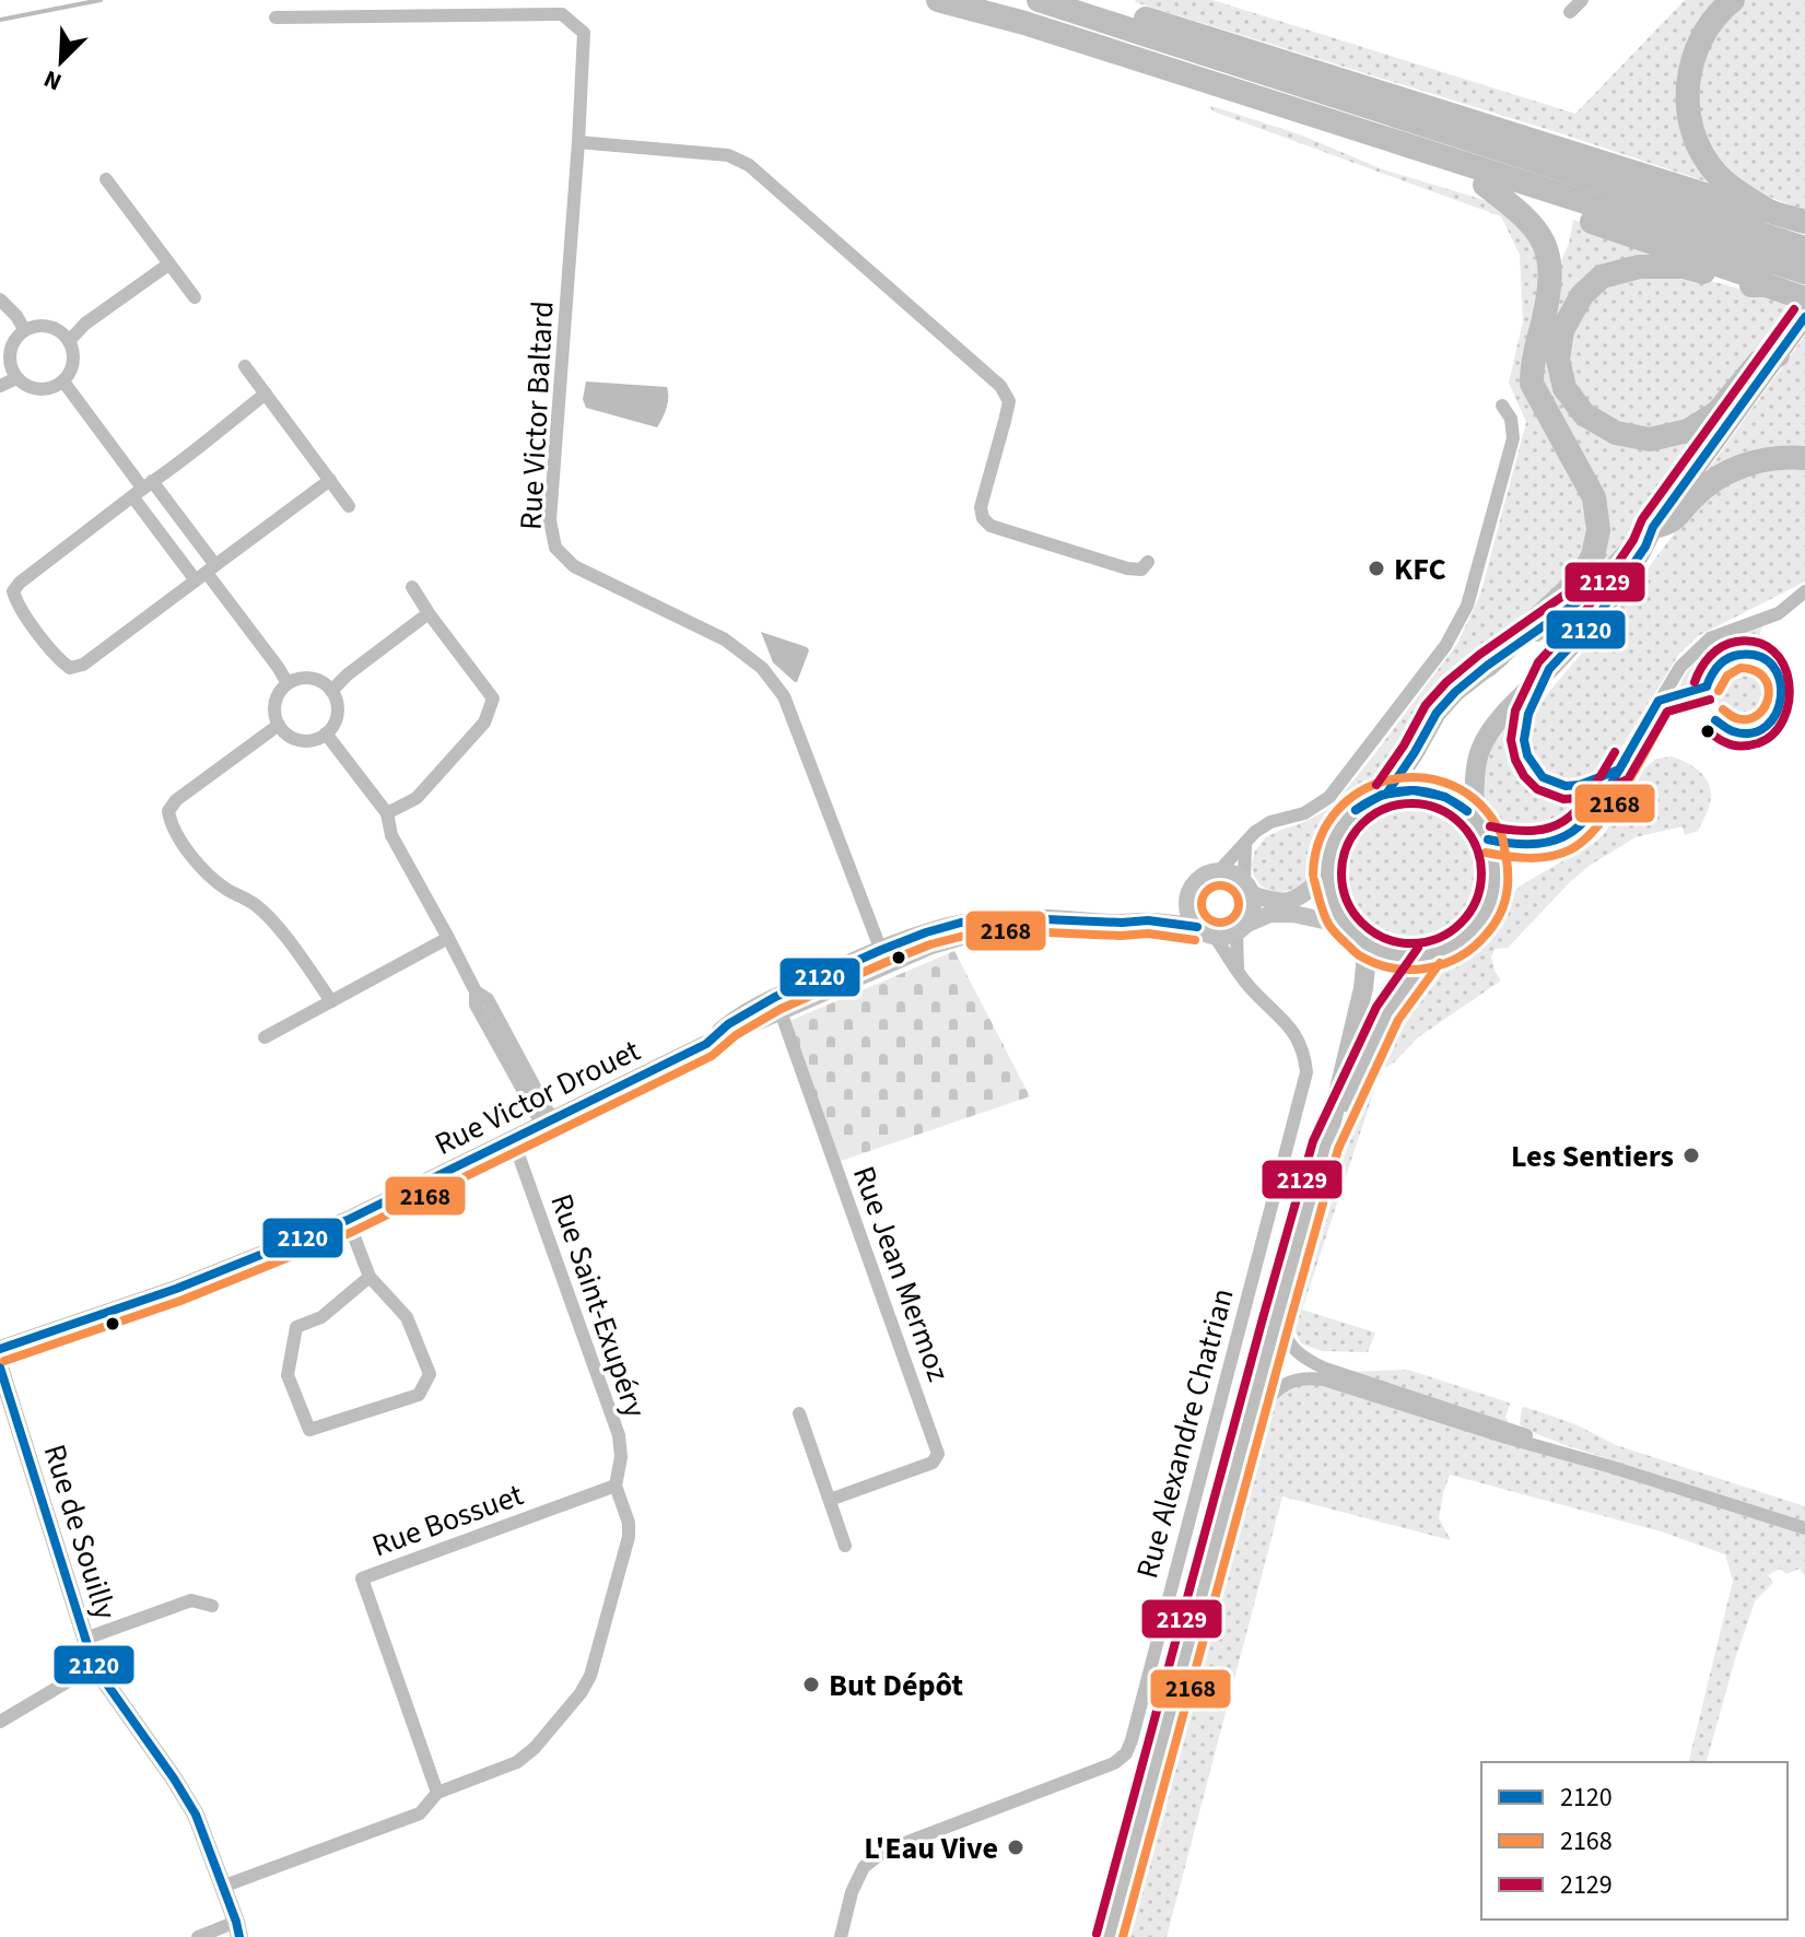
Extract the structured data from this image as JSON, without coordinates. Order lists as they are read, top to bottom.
{
  "streets": {
    "street": [
      "Rue Victor Baltard",
      "Rue Victor Drouet",
      "Rue Jean Mermoz",
      "Rue Saint-Exupéry",
      "Rue Alexandre Chatrian",
      "Rue Bossuet",
      "Rue de Souilly"
    ]
  },
  "crossings": [
    ["Rue Victor Baltard", "Rue Victor Drouet"],
    ["Rue Victor Drouet", "Rue Jean Mermoz"],
    ["Rue Victor Drouet", "Rue Saint-Exupéry"],
    ["Rue Victor Drouet", "Rue Alexandre Chatrian"],
    ["Rue Saint-Exupéry", "Rue Bossuet"],
    ["Rue Saint-Exupéry", "Rue de Souilly"]
  ],
  "places": [
    "KFC",
    "Les Sentiers",
    "But Dépôt",
    "L'Eau Vive"
  ],
  "lines": ["transit line 2129", "transit line 2120", "transit line 2168"],
  "legend": ["2120", "2168", "2129"],
  "north": "bottom left"
}
